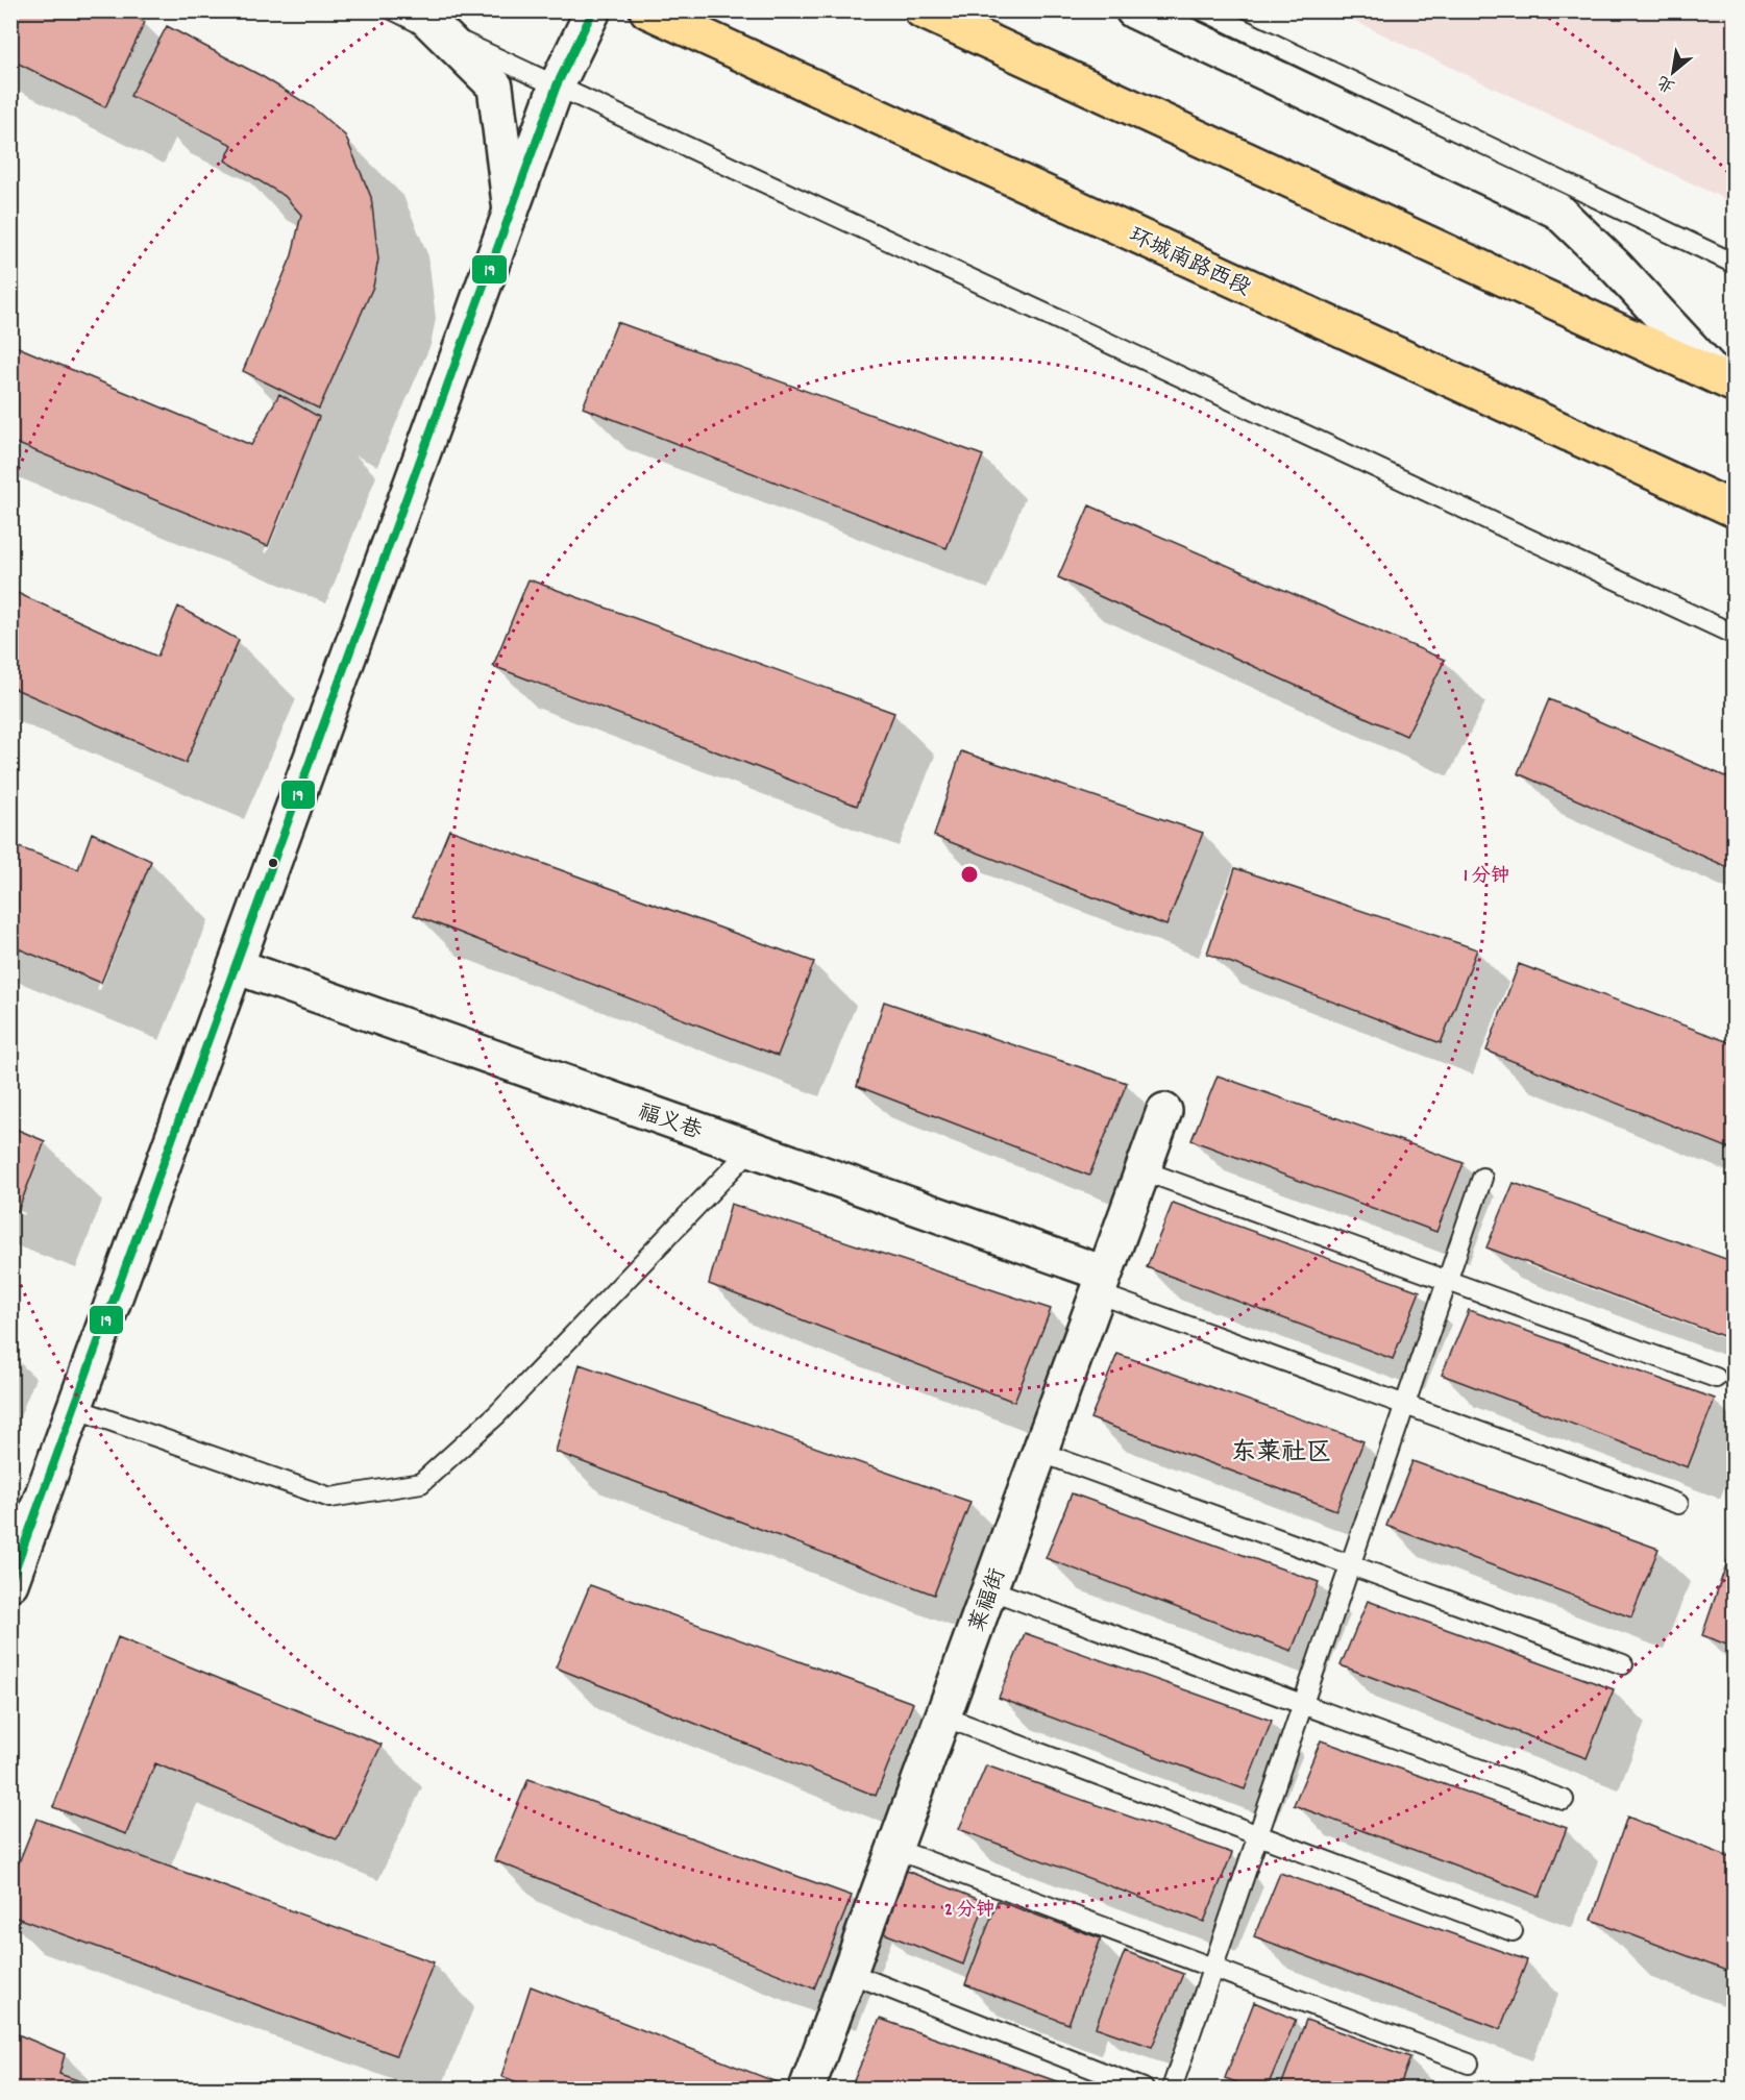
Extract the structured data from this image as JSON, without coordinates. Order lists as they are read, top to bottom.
{
  "streets": {
    "main road": ["环城南路西段"],
    "street": ["福义巷", "莱福街"]
  },
  "crossings": [
    ["福义巷", "莱福街"]
  ],
  "districts": ["东莱社区"],
  "lines": ["transit line 19"],
  "north": "bottom left",
  "rings": ["1 分钟", "2 分钟"]
}
